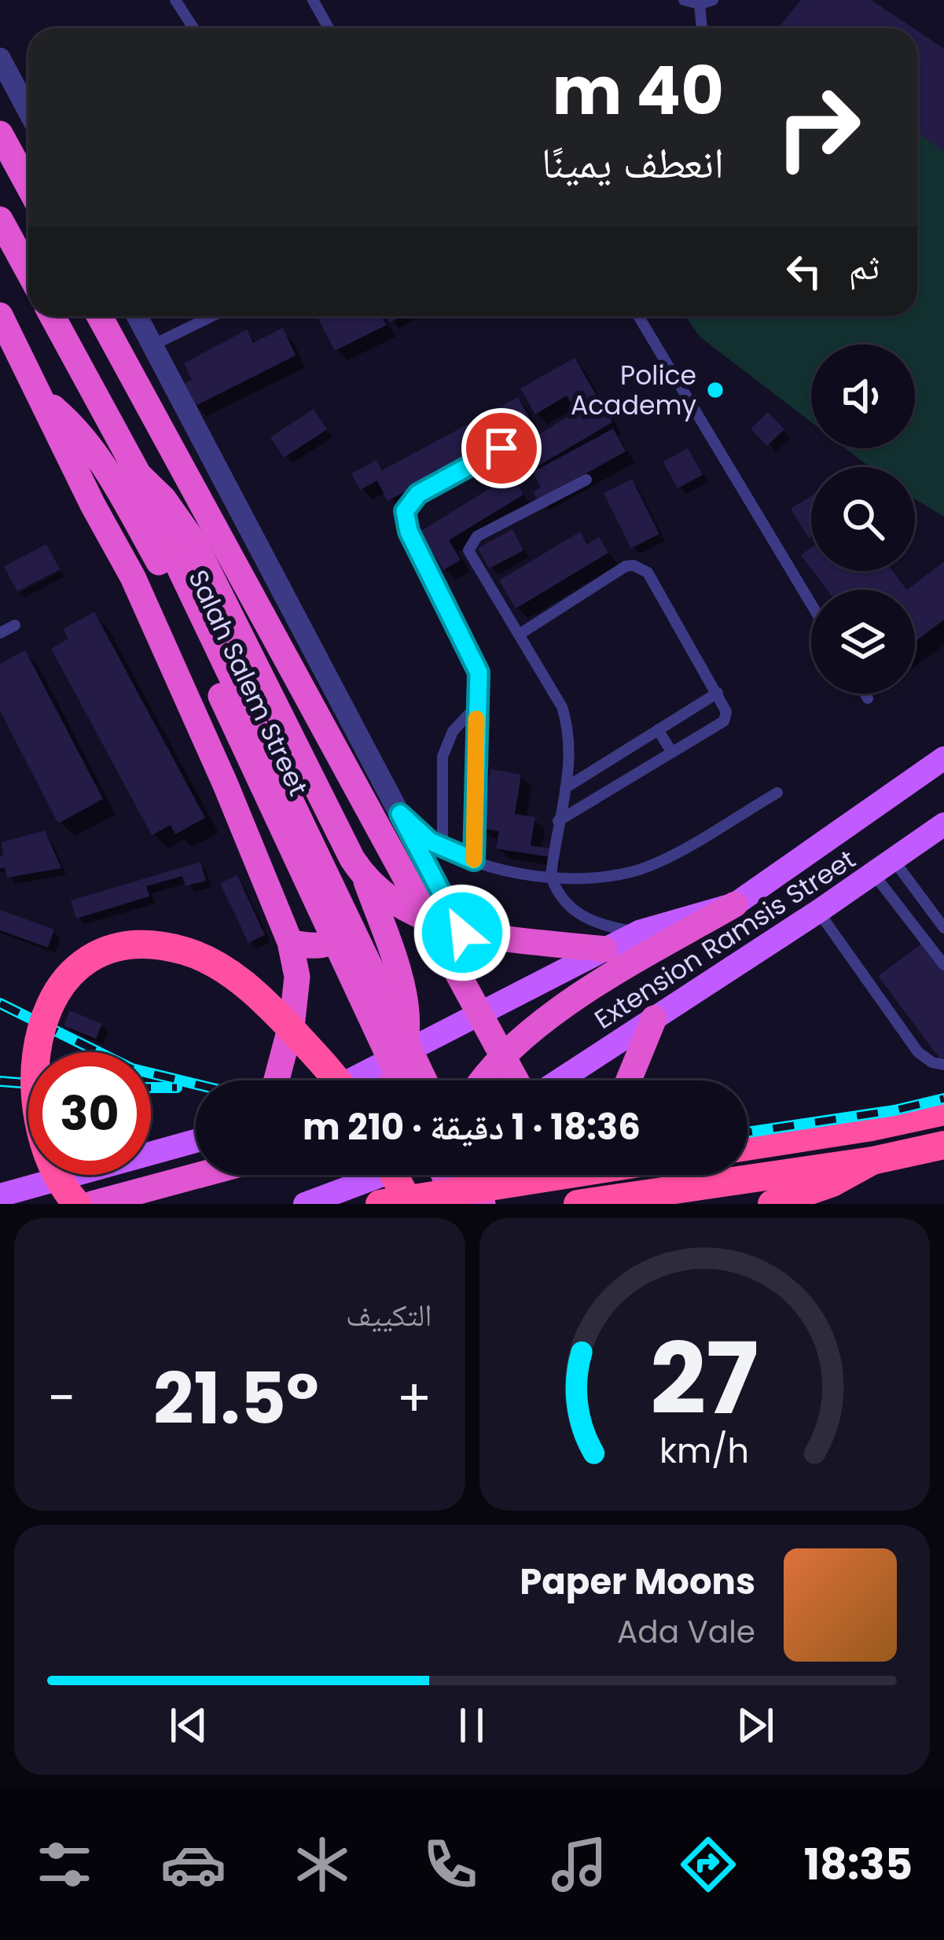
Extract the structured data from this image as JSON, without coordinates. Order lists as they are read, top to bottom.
{
  "streets": {
    "highway": ["Salah Salem Street"],
    "main road": ["Extension Ramsis Street"]
  },
  "places": ["Police Academy"],
  "page": {
    "turn": ["40 m", "انعطف يمينًا"],
    "then": "ثم",
    "limit": "30",
    "trip": "18:36 · 1 دقيقة · 210 m",
    "tile": "التكييف",
    "heat": ["−", "21.5°", "+"],
    "song": ["Paper Moons", "Ada Vale"],
    "tabs": "18:35",
    "gauge": ["27", "km/h"]
  }
}
